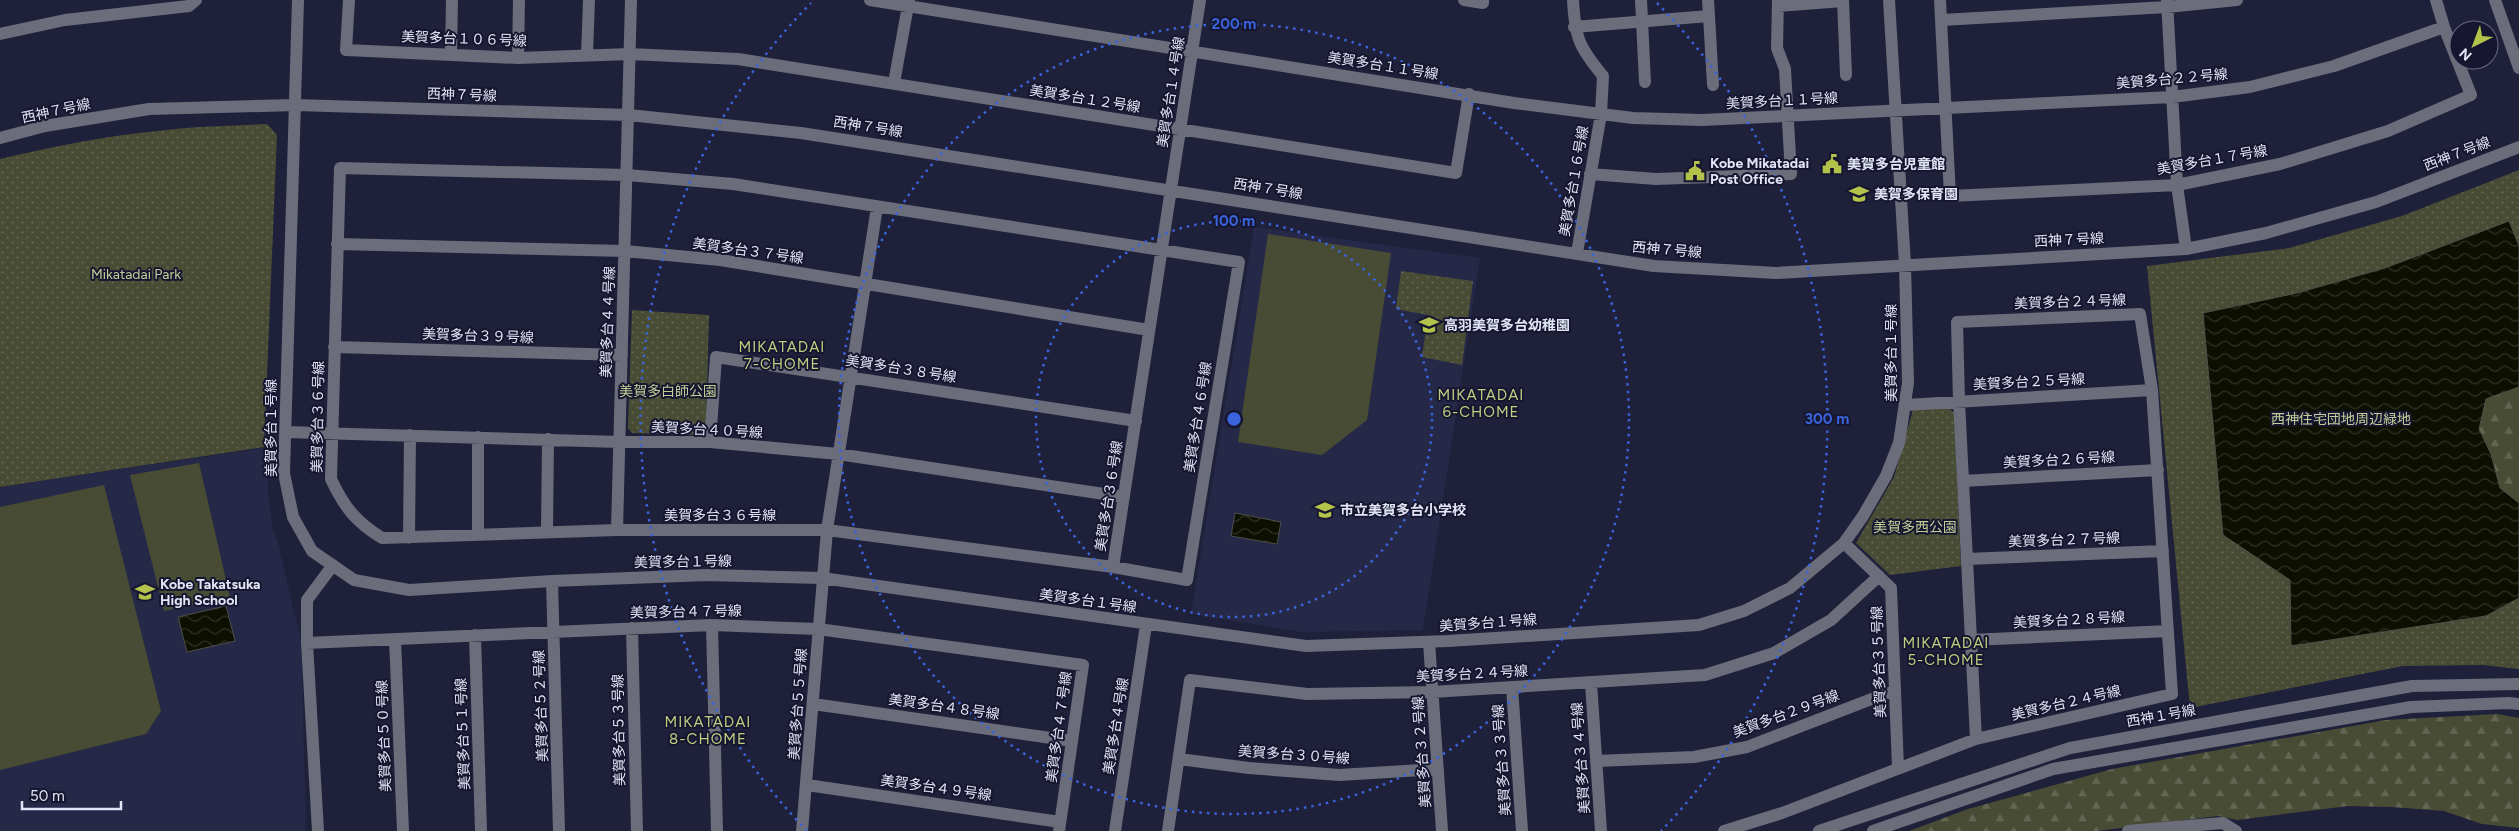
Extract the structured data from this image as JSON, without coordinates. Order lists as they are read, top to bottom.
{
  "streets": {
    "street": [
      "美賀多台１０６号線",
      "美賀多台１１号線",
      "美賀多台２２号線",
      "美賀多台１４号線",
      "西神７号線",
      "美賀多台１２号線",
      "美賀多台１７号線",
      "美賀多台１６号線",
      "美賀多台３７号線",
      "美賀多台２４号線",
      "美賀多台４４号線",
      "美賀多台３９号線",
      "美賀多台１号線",
      "美賀多台３８号線",
      "美賀多台２５号線",
      "美賀多台３６号線",
      "美賀多台４６号線",
      "美賀多台４０号線",
      "美賀多台２６号線",
      "美賀多台２７号線",
      "美賀多台４７号線",
      "美賀多台２８号線",
      "美賀多台３５号線",
      "美賀多台５５号線",
      "美賀多台５２号線",
      "美賀多台４８号線",
      "美賀多台２９号線",
      "西神１号線",
      "美賀多台４号線",
      "美賀多台５３号線",
      "美賀多台５１号線",
      "美賀多台５０号線",
      "美賀多台３２号線",
      "美賀多台３０号線",
      "美賀多台３４号線",
      "美賀多台３３号線",
      "美賀多台４９号線"
    ]
  },
  "crossings": [
    ["美賀多台１０６号線", "美賀多台１２号線"],
    ["美賀多台１０６号線", "美賀多台４４号線"],
    ["美賀多台１１号線", "美賀多台２２号線"],
    ["美賀多台１１号線", "美賀多台１４号線"],
    ["美賀多台１１号線", "美賀多台１２号線"],
    ["美賀多台１１号線", "美賀多台１６号線"],
    ["美賀多台１１号線", "美賀多台１号線"],
    ["美賀多台２２号線", "美賀多台１７号線"],
    ["美賀多台２２号線", "美賀多台１号線"],
    ["美賀多台１４号線", "西神７号線"],
    ["美賀多台１４号線", "美賀多台１２号線"],
    ["美賀多台１４号線", "美賀多台３６号線"],
    ["西神７号線", "美賀多台１６号線"],
    ["西神７号線", "美賀多台４４号線"],
    ["西神７号線", "美賀多台１号線"],
    ["西神７号線", "美賀多台３６号線"],
    ["美賀多台１２号線", "美賀多台４４号線"],
    ["美賀多台３７号線", "美賀多台４４号線"],
    ["美賀多台３７号線", "美賀多台３６号線"],
    ["美賀多台３７号線", "美賀多台５５号線"],
    ["美賀多台２４号線", "美賀多台２５号線"],
    ["美賀多台２４号線", "美賀多台２６号線"],
    ["美賀多台２４号線", "美賀多台２７号線"],
    ["美賀多台２４号線", "美賀多台２８号線"],
    ["美賀多台２４号線", "美賀多台３５号線"],
    ["美賀多台２４号線", "美賀多台３２号線"],
    ["美賀多台２４号線", "美賀多台３０号線"],
    ["美賀多台２４号線", "美賀多台３４号線"],
    ["美賀多台２４号線", "美賀多台３３号線"],
    ["美賀多台４４号線", "美賀多台３９号線"],
    ["美賀多台４４号線", "美賀多台３６号線"],
    ["美賀多台４４号線", "美賀多台４０号線"],
    ["美賀多台３９号線", "美賀多台３６号線"],
    ["美賀多台１号線", "美賀多台２５号線"],
    ["美賀多台１号線", "美賀多台４０号線"],
    ["美賀多台１号線", "美賀多台３５号線"],
    ["美賀多台１号線", "美賀多台５５号線"],
    ["美賀多台１号線", "美賀多台５２号線"],
    ["美賀多台１号線", "美賀多台４号線"],
    ["美賀多台１号線", "美賀多台３２号線"],
    ["美賀多台３８号線", "美賀多台３６号線"],
    ["美賀多台３８号線", "美賀多台４０号線"],
    ["美賀多台３８号線", "美賀多台５５号線"],
    ["美賀多台３６号線", "美賀多台４６号線"],
    ["美賀多台３６号線", "美賀多台４０号線"],
    ["美賀多台３６号線", "美賀多台５５号線"],
    ["美賀多台４０号線", "美賀多台５５号線"],
    ["美賀多台４７号線", "美賀多台５５号線"],
    ["美賀多台４７号線", "美賀多台５２号線"],
    ["美賀多台４７号線", "美賀多台４８号線"],
    ["美賀多台４７号線", "美賀多台５３号線"],
    ["美賀多台４７号線", "美賀多台５１号線"],
    ["美賀多台４７号線", "美賀多台５０号線"],
    ["美賀多台４７号線", "美賀多台４９号線"],
    ["美賀多台３５号線", "美賀多台２９号線"],
    ["美賀多台５５号線", "美賀多台４８号線"],
    ["美賀多台５５号線", "美賀多台４９号線"],
    ["美賀多台２９号線", "美賀多台３４号線"],
    ["美賀多台３２号線", "美賀多台３０号線"]
  ],
  "districts": [
    "MIKATADAI 7-CHOME",
    "MIKATADAI 6-CHOME",
    "MIKATADAI 5-CHOME",
    "MIKATADAI 8-CHOME"
  ],
  "parks": [
    "Mikatadai Park",
    "美賀多白師公園",
    "西神住宅団地周辺緑地",
    "美賀多西公園"
  ],
  "places": {
    "public building": ["美賀多台児童館", "Kobe Mikatadai Post Office"],
    "school or university": [
      "美賀多保育園",
      "高羽美賀多台幼稚園",
      "市立美賀多台小学校",
      "Kobe Takatsuka High School"
    ]
  },
  "scale_bar": "50 m",
  "north": "bottom left",
  "rings": ["200 m", "100 m", "300 m"]
}
